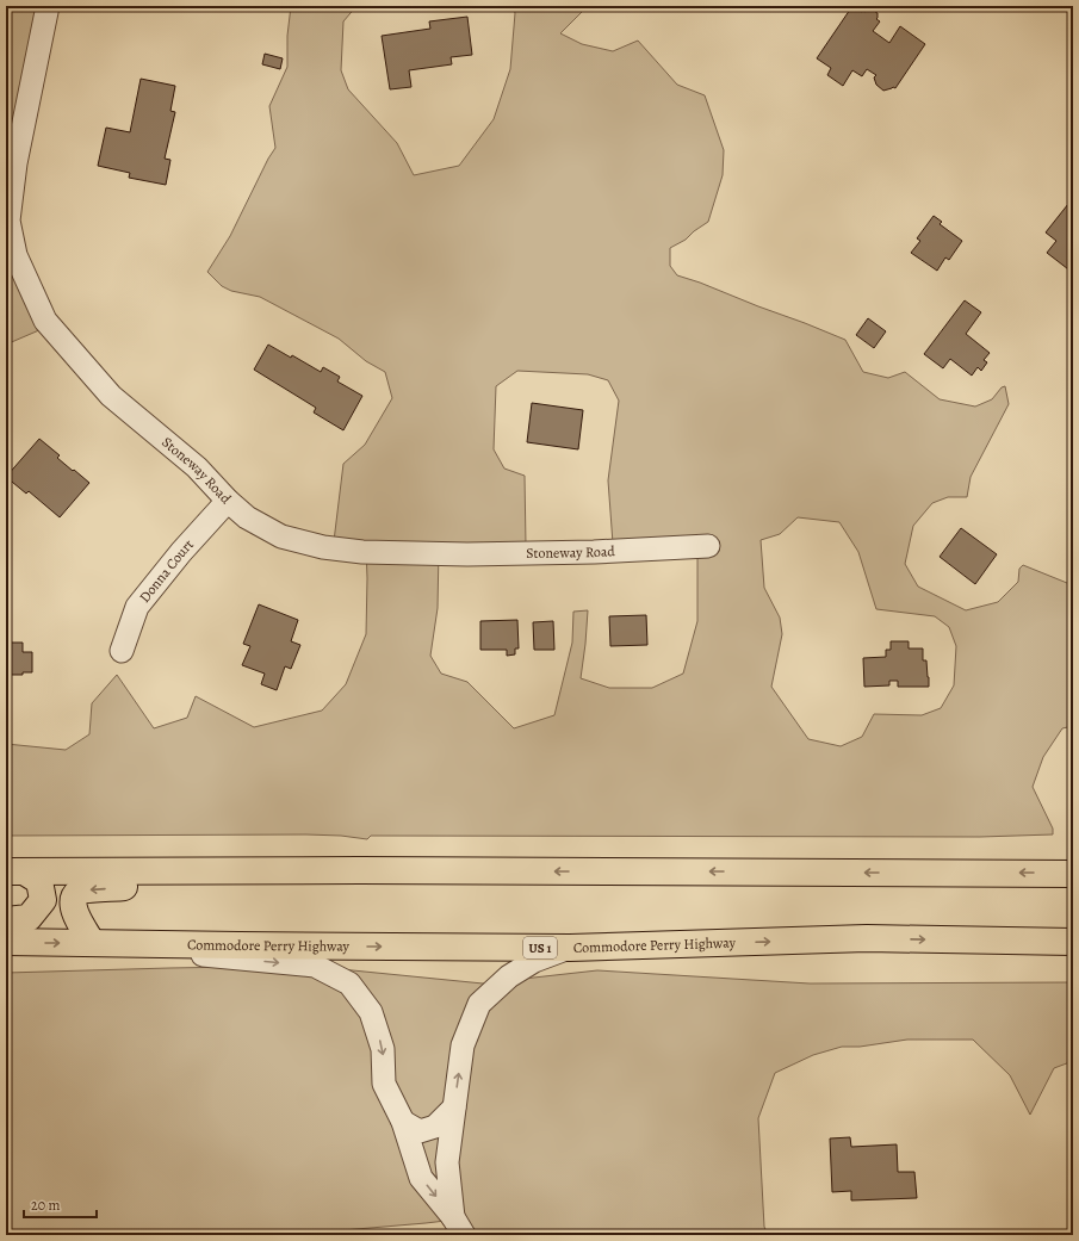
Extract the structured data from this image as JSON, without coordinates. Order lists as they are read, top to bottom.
{
  "streets": {
    "highway": ["Commodore Perry Highway", "US 1"],
    "street": ["Stoneway Road", "Donna Court"]
  },
  "crossings": [
    ["Stoneway Road", "Donna Court"]
  ],
  "scale_bar": "20 m"
}
